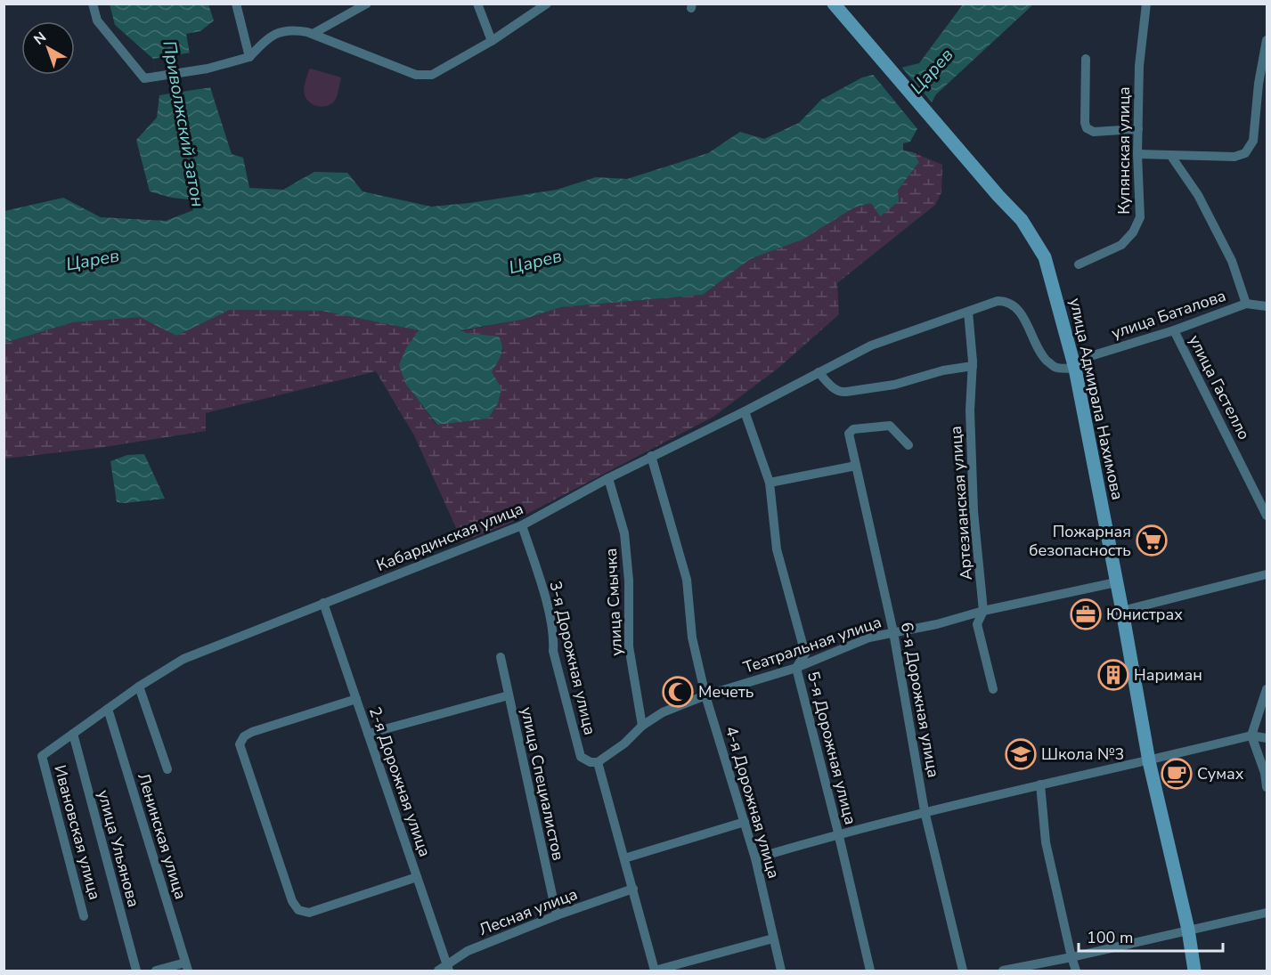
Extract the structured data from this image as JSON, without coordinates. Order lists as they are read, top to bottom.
{
  "streets": {
    "main road": ["улица Адмирала Нахимова"],
    "street": [
      "Купянская улица",
      "улица Баталова",
      "улица Гастелло",
      "Артезианская улица",
      "Кабардинская улица",
      "улица Смычка",
      "Театральная улица",
      "3-я Дорожная улица",
      "6-я Дорожная улица",
      "5-я Дорожная улица",
      "2-я Дорожная улица",
      "улица Специалистов",
      "4-я Дорожная улица",
      "Ивановская улица",
      "Ленинская улица",
      "улица Ульянова",
      "Лесная улица"
    ]
  },
  "crossings": [
    ["улица Баталова", "улица Гастелло"],
    ["улица Баталова", "улица Адмирала Нахимова"],
    ["улица Адмирала Нахимова", "Театральная улица"],
    ["Артезианская улица", "Кабардинская улица"],
    ["Артезианская улица", "Театральная улица"],
    ["Кабардинская улица", "улица Смычка"],
    ["Кабардинская улица", "3-я Дорожная улица"],
    ["Кабардинская улица", "5-я Дорожная улица"],
    ["Кабардинская улица", "2-я Дорожная улица"],
    ["Кабардинская улица", "4-я Дорожная улица"],
    ["Кабардинская улица", "Ивановская улица"],
    ["Кабардинская улица", "Ленинская улица"],
    ["Кабардинская улица", "улица Ульянова"],
    ["улица Смычка", "Театральная улица"],
    ["Театральная улица", "3-я Дорожная улица"],
    ["Театральная улица", "6-я Дорожная улица"],
    ["Театральная улица", "5-я Дорожная улица"],
    ["Театральная улица", "4-я Дорожная улица"],
    ["2-я Дорожная улица", "Лесная улица"],
    ["улица Специалистов", "Лесная улица"]
  ],
  "water": ["Царев", "Приволжский затон"],
  "places": {
    "supermarket": ["Пожарная безопасность"],
    "office": ["Юнистрах"],
    "building": ["Нариман"],
    "mosque": ["Мечеть"],
    "school or university": ["Школа №3"],
    "cafe": ["Сумах"]
  },
  "scale_bar": "100 m",
  "north": "top left"
}
